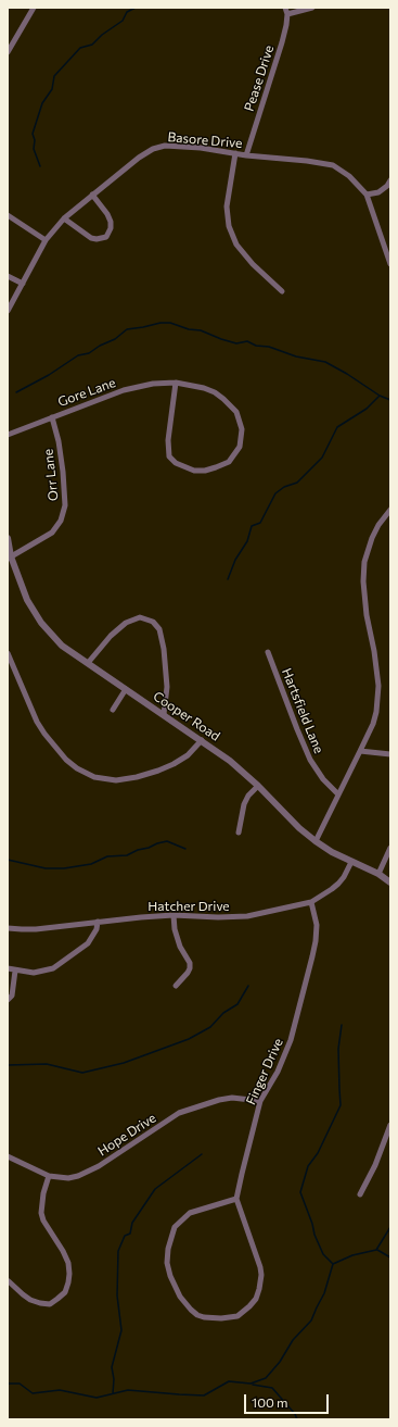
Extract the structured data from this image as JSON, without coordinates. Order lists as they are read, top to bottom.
{
  "streets": {
    "street": [
      "Pease Drive",
      "Basore Drive",
      "Gore Lane",
      "Orr Lane",
      "Hartsfield Lane",
      "Cooper Road",
      "Hatcher Drive",
      "Finger Drive",
      "Hope Drive"
    ]
  },
  "crossings": [
    ["Pease Drive", "Basore Drive"],
    ["Gore Lane", "Orr Lane"],
    ["Orr Lane", "Cooper Road"],
    ["Cooper Road", "Hatcher Drive"],
    ["Hatcher Drive", "Finger Drive"],
    ["Finger Drive", "Hope Drive"]
  ],
  "scale_bar": "100 m"
}
